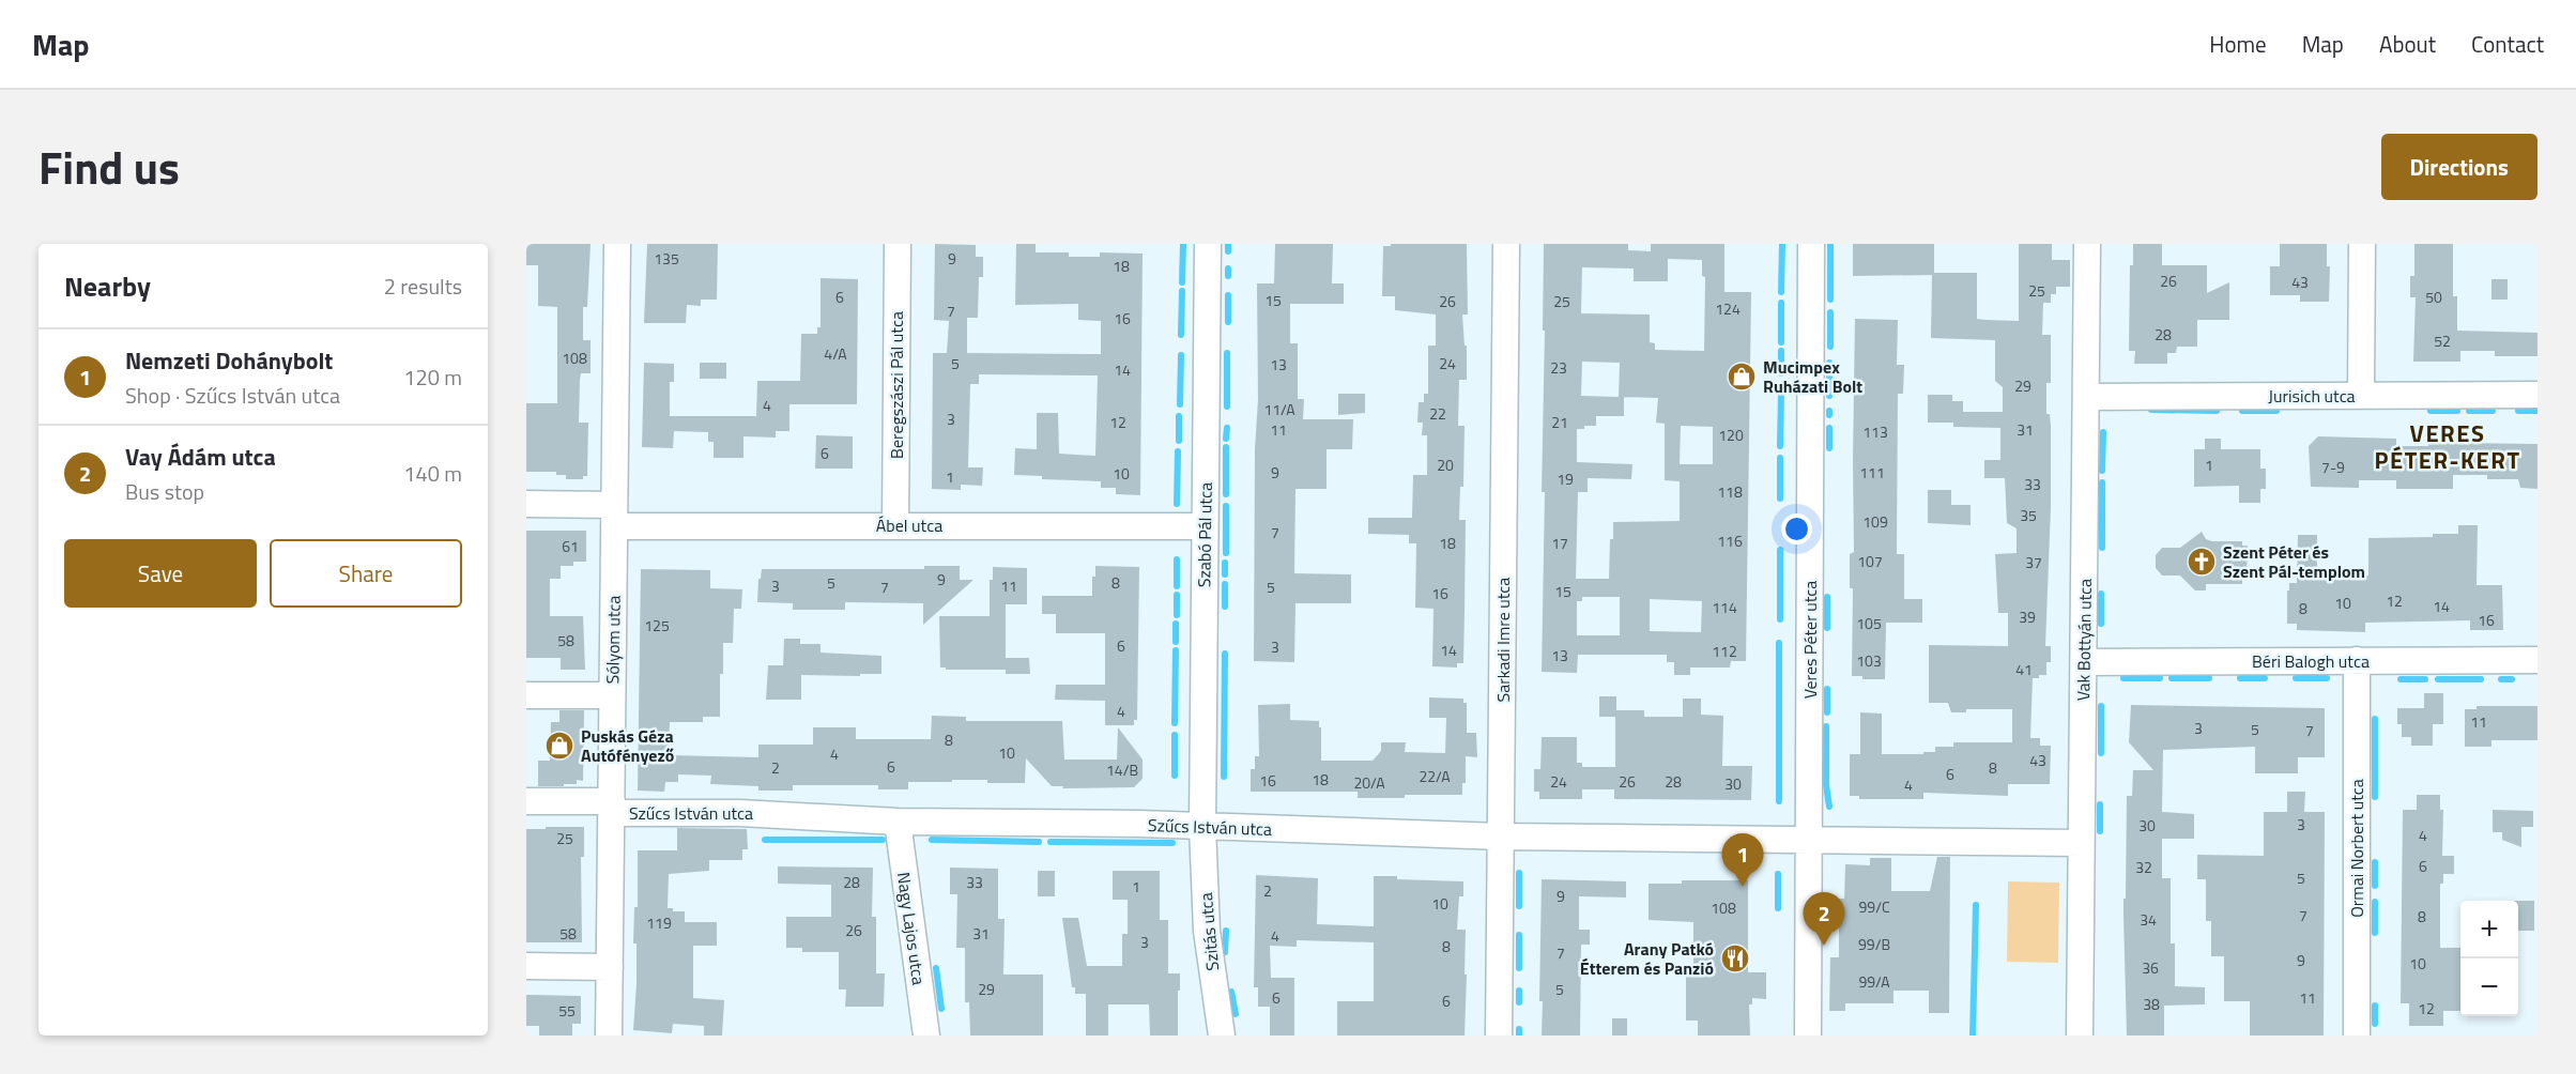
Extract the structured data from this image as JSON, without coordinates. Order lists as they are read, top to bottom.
{
  "streets": {
    "street": [
      "Beregszászi Pál utca",
      "Jurisich utca",
      "Ábel utca",
      "Szabó Pál utca",
      "Sólyom utca",
      "Sarkadi Imre utca",
      "Veres Péter utca",
      "Vak Bottyán utca",
      "Béri Balogh utca",
      "Szűcs István utca",
      "Ormai Norbert utca",
      "Nagy Lajos utca",
      "Szitás utca"
    ]
  },
  "crossings": [
    ["Beregszászi Pál utca", "Ábel utca"],
    ["Jurisich utca", "Vak Bottyán utca"],
    ["Ábel utca", "Szabó Pál utca"],
    ["Ábel utca", "Sólyom utca"],
    ["Szabó Pál utca", "Szűcs István utca"],
    ["Szabó Pál utca", "Szitás utca"],
    ["Sólyom utca", "Szűcs István utca"],
    ["Sarkadi Imre utca", "Szűcs István utca"],
    ["Veres Péter utca", "Szűcs István utca"],
    ["Vak Bottyán utca", "Béri Balogh utca"],
    ["Vak Bottyán utca", "Szűcs István utca"],
    ["Béri Balogh utca", "Ormai Norbert utca"],
    ["Szűcs István utca", "Nagy Lajos utca"],
    ["Szűcs István utca", "Szitás utca"]
  ],
  "districts": ["VERES PÉTER-KERT"],
  "places": {
    "shop": ["Mucimpex Ruházati Bolt", "Puskás Géza Autófényező"],
    "church": ["Szent Péter és Szent Pál-templom"],
    "restaurant": ["Arany Patkó Étterem és Panzió"]
  },
  "house_numbers": [
    "135",
    "9",
    "18",
    "26",
    "43",
    "25",
    "6",
    "50",
    "15",
    "26",
    "25",
    "124",
    "7",
    "16",
    "28",
    "52",
    "4/A",
    "108",
    "5",
    "24",
    "13",
    "23",
    "14",
    "29",
    "4",
    "11/A",
    "22",
    "3",
    "12",
    "21",
    "11",
    "31",
    "113",
    "120",
    "6",
    "20",
    "1",
    "7-9",
    "9",
    "111",
    "10",
    "1",
    "19",
    "33",
    "118",
    "35",
    "109",
    "7",
    "116",
    "18",
    "17",
    "61",
    "107",
    "37",
    "9",
    "5",
    "8",
    "3",
    "11",
    "7",
    "5",
    "15",
    "16",
    "12",
    "10",
    "14",
    "114",
    "8",
    "39",
    "16",
    "105",
    "125",
    "58",
    "6",
    "3",
    "14",
    "112",
    "13",
    "103",
    "41",
    "4",
    "11",
    "3",
    "5",
    "7",
    "8",
    "10",
    "4",
    "43",
    "6",
    "2",
    "8",
    "14/B",
    "6",
    "22/A",
    "18",
    "16",
    "24",
    "26",
    "28",
    "20/A",
    "30",
    "4",
    "3",
    "30",
    "4",
    "25",
    "6",
    "32",
    "5",
    "28",
    "33",
    "1",
    "2",
    "9",
    "10",
    "99/C",
    "108",
    "7",
    "8",
    "34",
    "119",
    "26",
    "58",
    "31",
    "4",
    "3",
    "99/B",
    "8",
    "7",
    "9",
    "10",
    "36",
    "99/A",
    "29",
    "5",
    "6",
    "11",
    "6",
    "38",
    "12",
    "55"
  ],
  "page": {
    "header": "Map",
    "nav": [
      "Home",
      "Map",
      "About",
      "Contact"
    ],
    "title": "Find us",
    "buttons": [
      "Directions",
      ["Save", "Share"]
    ],
    "heading": ["Nearby", "2 results"],
    "list": [
      {
        "mark": "1",
        "name": "Nemzeti Dohánybolt",
        "note": "Shop · Szűcs István utca",
        "value": "120 m"
      },
      {
        "mark": "2",
        "name": "Vay Ádám utca",
        "note": "Bus stop",
        "value": "140 m"
      }
    ],
    "pins": ["1", "2"],
    "map_buttons": ["+", "−"]
  }
}
